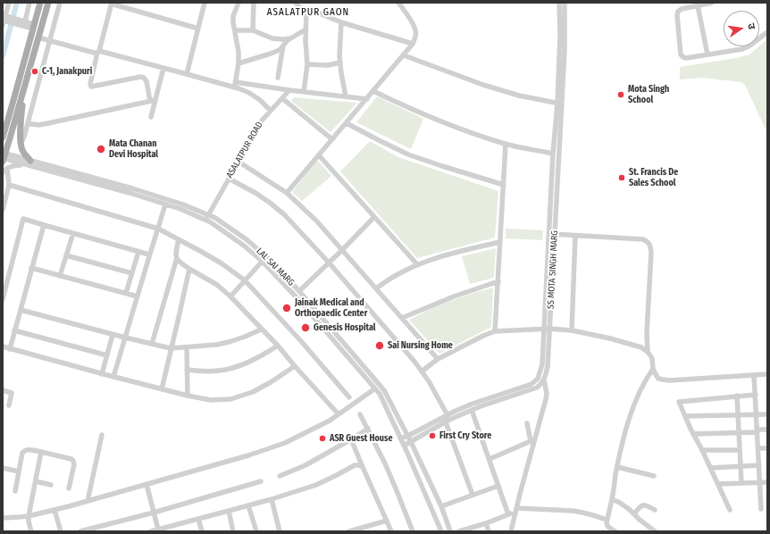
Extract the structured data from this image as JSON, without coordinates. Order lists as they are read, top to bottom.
{
  "streets": {
    "street": ["ASALATPUR ROAD", "LAL SAI MARG", "SS MOTA SINGH MARG"]
  },
  "crossings": [
    ["ASALATPUR ROAD", "LAL SAI MARG"],
    ["LAL SAI MARG", "SS MOTA SINGH MARG"]
  ],
  "districts": ["ASALATPUR GAON"],
  "places": [
    "C-1, Janakpuri",
    "Mota Singh School",
    "Mata Chanan Devi Hospital",
    "St. Francis De Sales School",
    "Jainak Medical and Orthopaedic Center",
    "Genesis Hospital",
    "Sai Nursing Home",
    "First Cry Store",
    "ASR Guest House"
  ],
  "north": "right"
}
